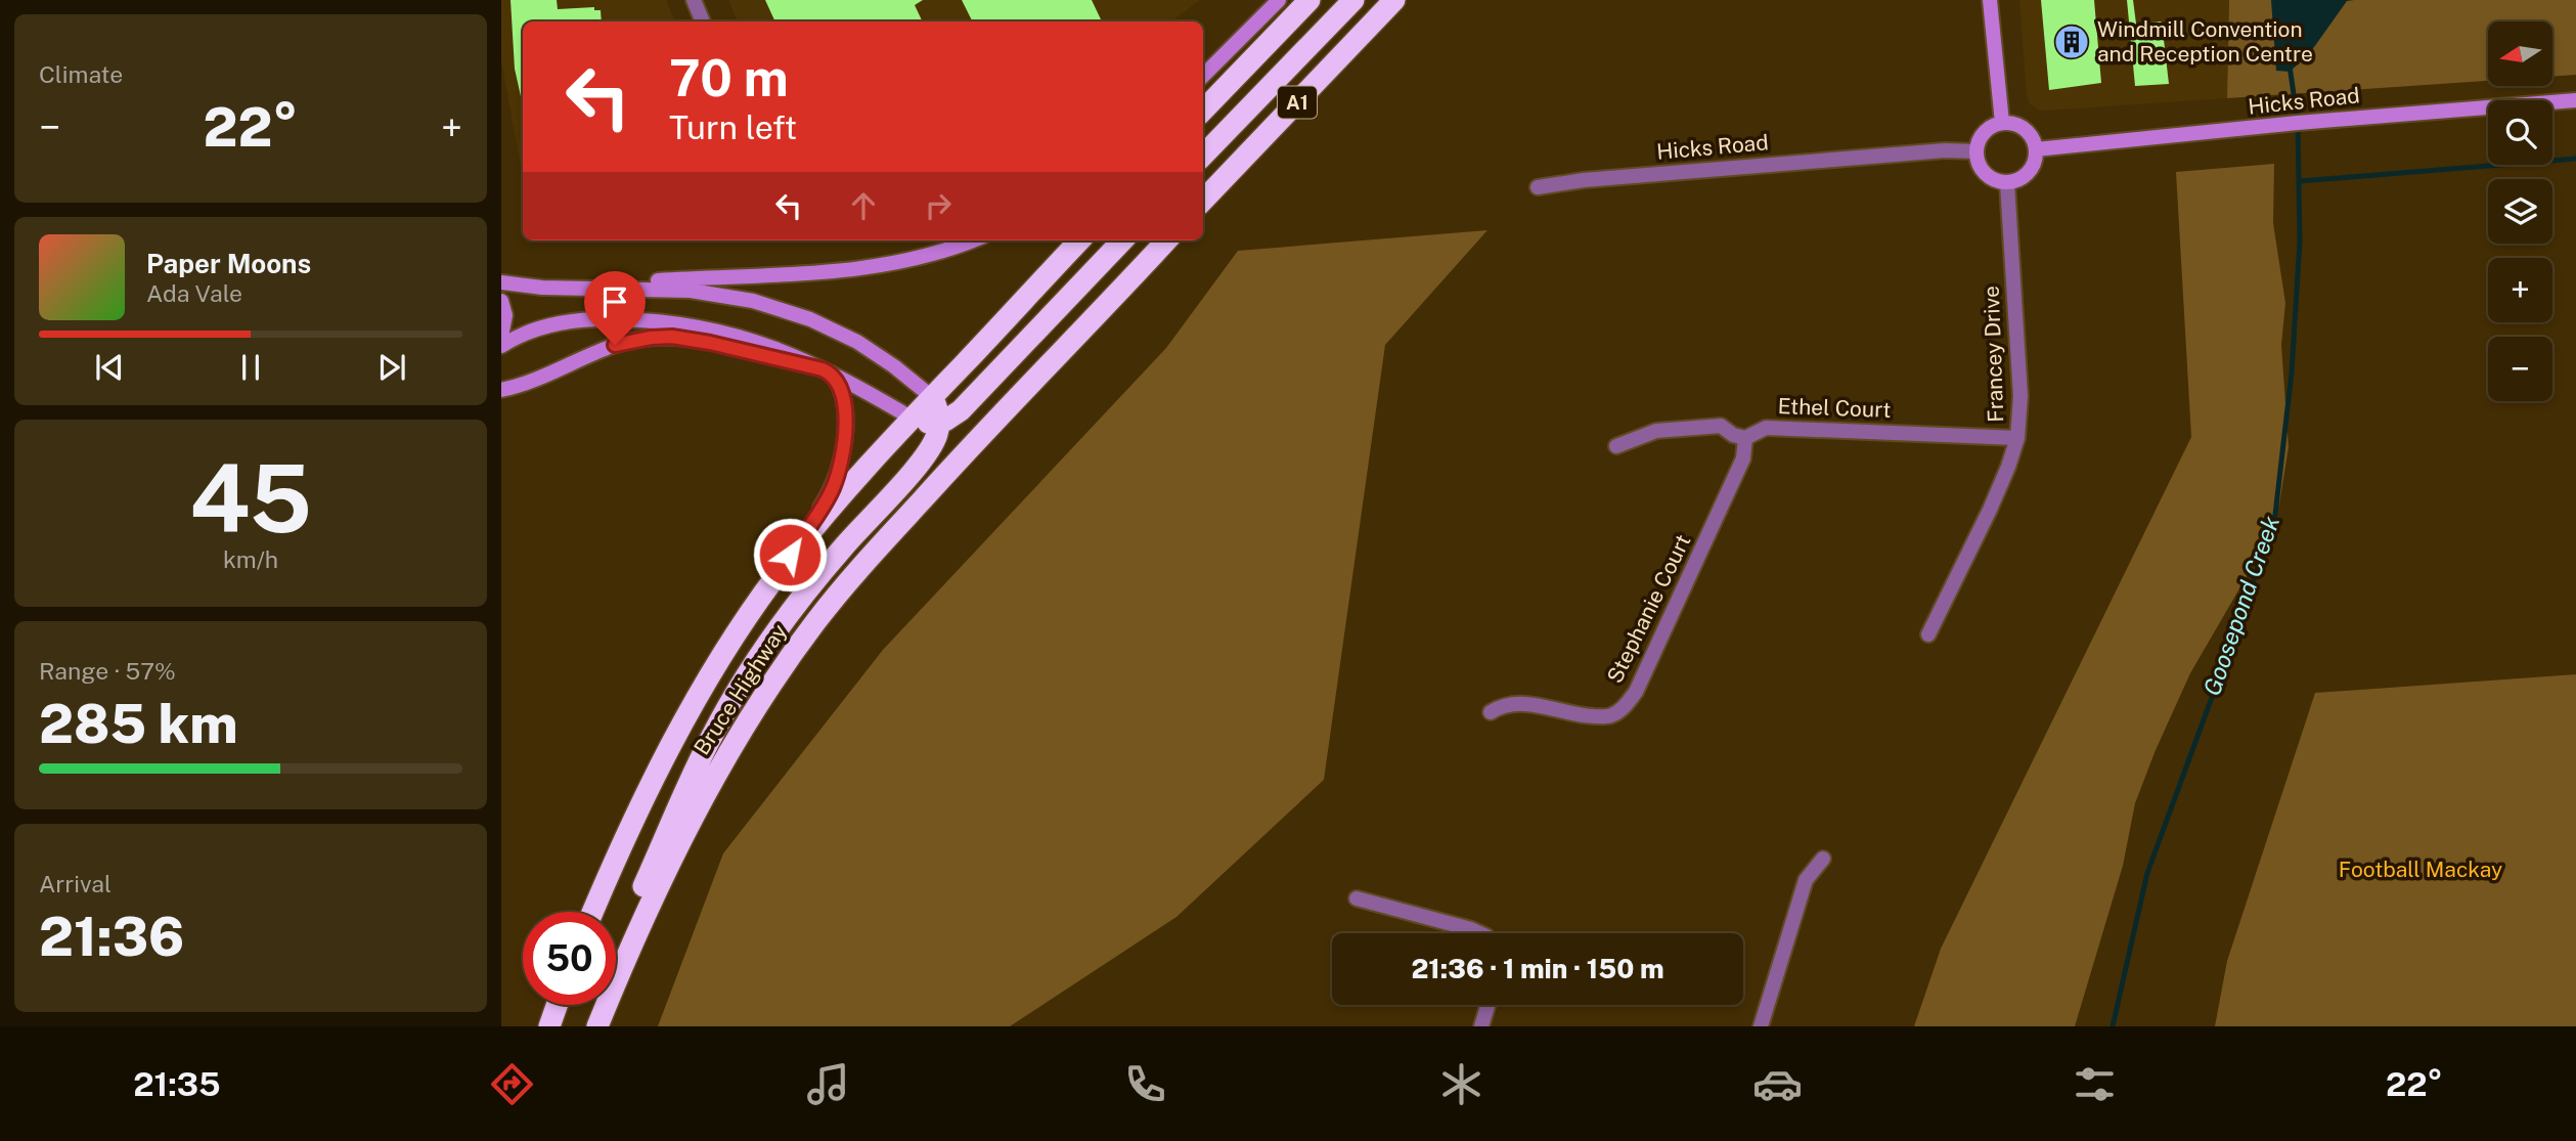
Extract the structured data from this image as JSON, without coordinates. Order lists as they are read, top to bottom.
{
  "streets": {
    "highway": ["A1", "Bruce Highway"],
    "main road": ["Hicks Road"],
    "street": ["Francey Drive", "Ethel Court", "Stephanie Court"]
  },
  "crossings": [
    ["Hicks Road", "Francey Drive"],
    ["Francey Drive", "Ethel Court"],
    ["Ethel Court", "Stephanie Court"]
  ],
  "water": ["Goosepond Creek"],
  "parks": ["Football Mackay"],
  "places": {
    "building": ["Windmill Convention and Reception Centre"]
  },
  "north": "left",
  "page": {
    "tile": [
      "Climate",
      ["45", "km/h"],
      ["Range · 57%", "285 km"],
      ["Arrival", "21:36"]
    ],
    "map_buttons": ["+", "−"],
    "turn": ["70 m", "Turn left"],
    "heat": ["−", "22°", "+"],
    "song": ["Paper Moons", "Ada Vale"],
    "limit": "50",
    "trip": "21:36 · 1 min · 150 m",
    "tabs": ["21:35", "22°"]
  }
}
